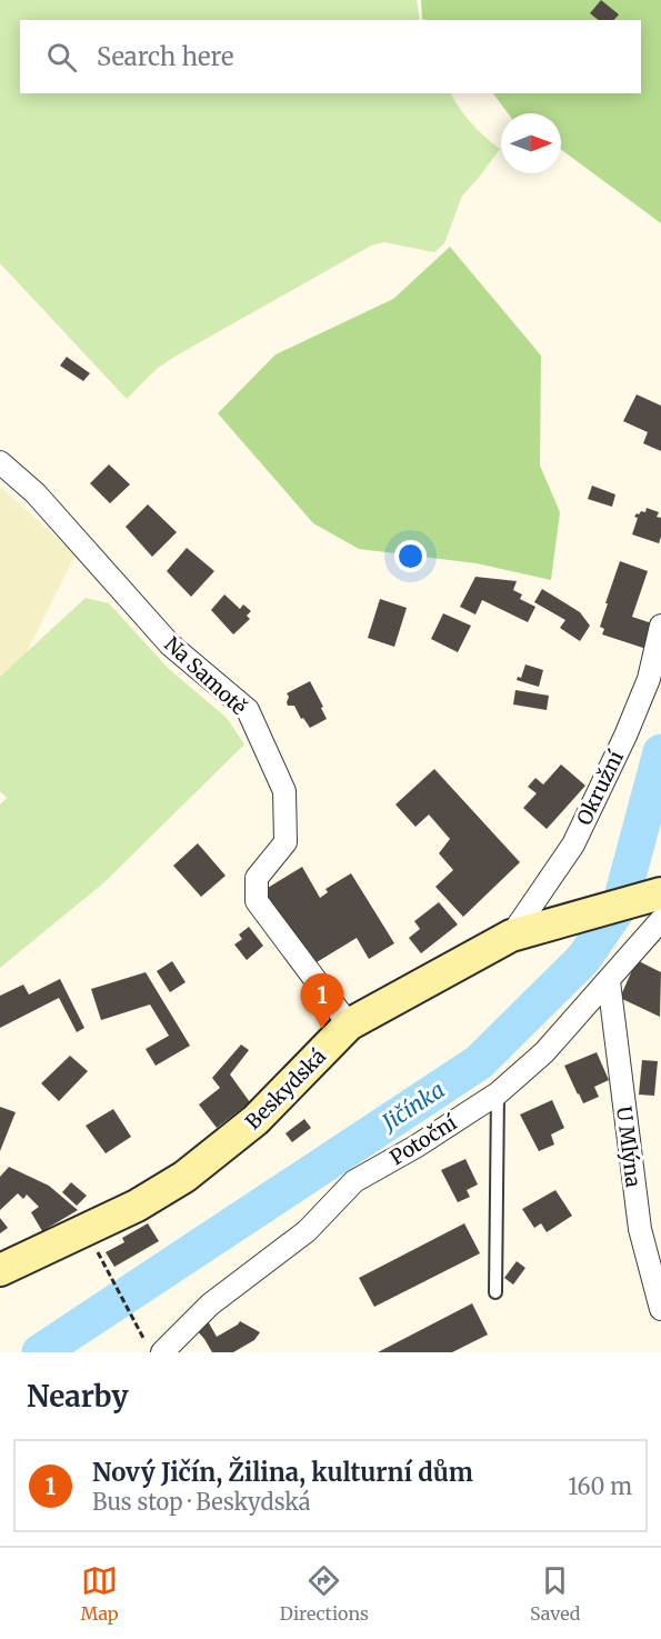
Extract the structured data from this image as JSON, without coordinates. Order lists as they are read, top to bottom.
{
  "streets": {
    "street": [
      "Na Samotě",
      "Okružní",
      "Beskydská",
      "Potoční",
      "U Mlýna"
    ]
  },
  "crossings": [
    ["Na Samotě", "Beskydská"],
    ["Okružní", "Beskydská"],
    ["Potoční", "U Mlýna"]
  ],
  "water": ["Jičínka"],
  "north": "right",
  "page": {
    "search": "Search here",
    "pins": "1",
    "heading": "Nearby",
    "list": [
      {
        "mark": "1",
        "name": "Nový Jičín, Žilina, kulturní dům",
        "note": "Bus stop · Beskydská",
        "value": "160 m"
      }
    ],
    "nav": ["Map", "Directions", "Saved"]
  }
}
